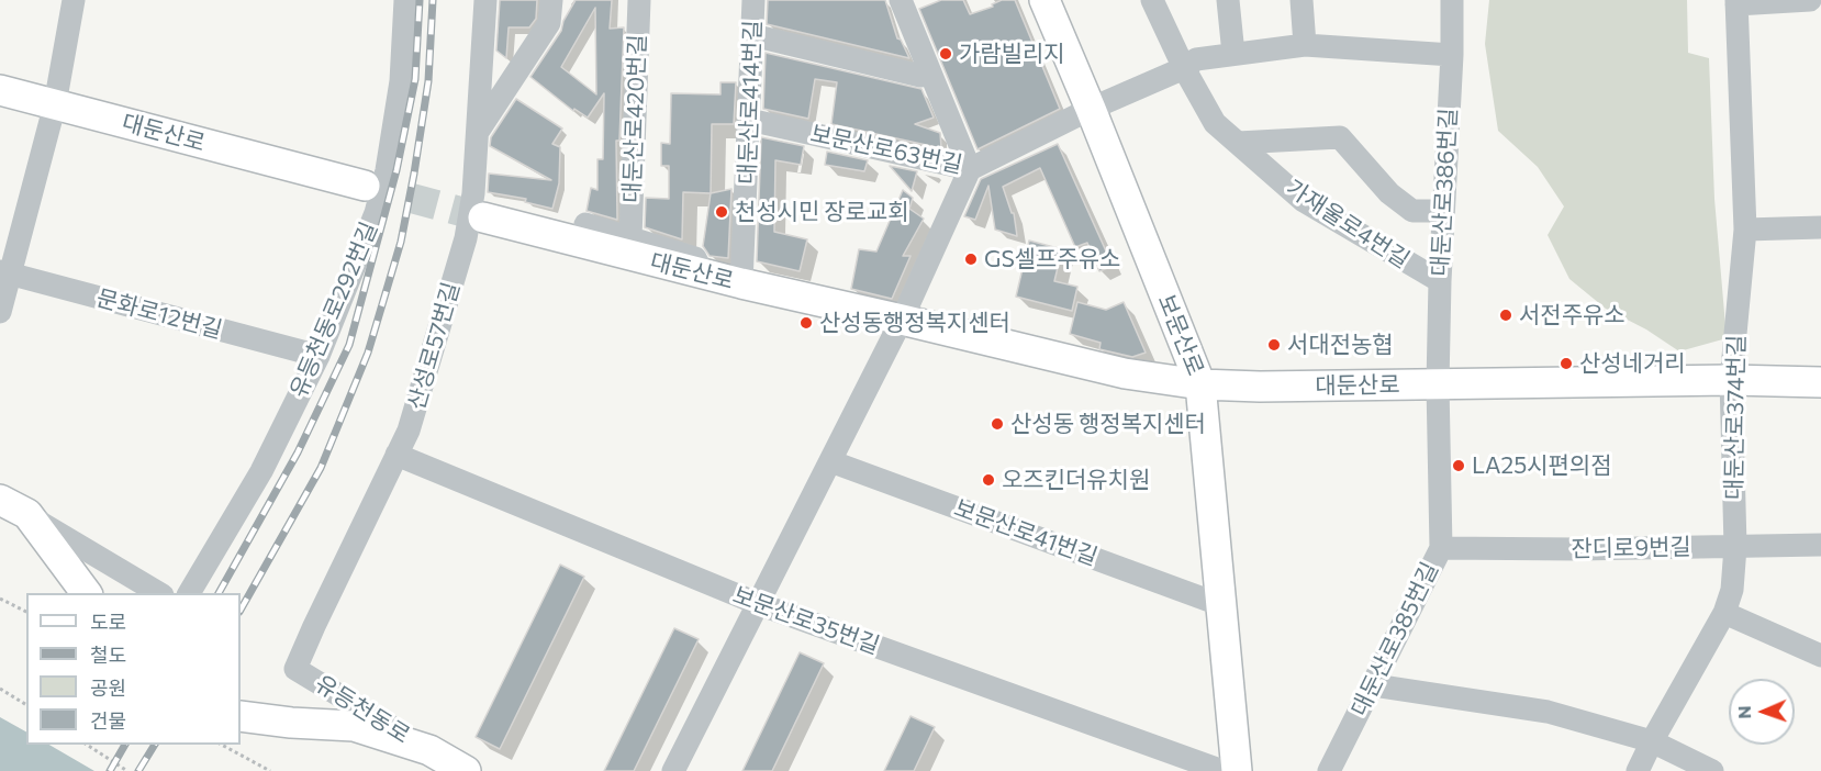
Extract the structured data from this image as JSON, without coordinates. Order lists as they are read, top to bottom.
{
  "streets": {
    "main road": ["대둔산로", "보문산로", "유등천동로"],
    "street": [
      "대둔산로414번길",
      "대둔산로420번길",
      "보문산로63번길",
      "대둔산로386번길",
      "가재울로4번길",
      "유등천동로292번길",
      "문화로12번길",
      "산성로57번길",
      "대둔산로374번길",
      "보문산로41번길",
      "잔디로9번길",
      "보문산로35번길",
      "대둔산로385번길"
    ]
  },
  "crossings": [
    ["대둔산로414번길", "대둔산로"],
    ["대둔산로414번길", "보문산로63번길"],
    ["대둔산로", "대둔산로386번길"],
    ["대둔산로", "보문산로"],
    ["대둔산로", "대둔산로374번길"],
    ["대둔산로", "대둔산로385번길"],
    ["보문산로63번길", "대둔산로386번길"],
    ["보문산로63번길", "가재울로4번길"],
    ["보문산로63번길", "보문산로"],
    ["대둔산로386번길", "가재울로4번길"],
    ["대둔산로386번길", "대둔산로385번길"],
    ["유등천동로292번길", "문화로12번길"],
    ["보문산로", "보문산로41번길"],
    ["산성로57번길", "보문산로35번길"],
    ["산성로57번길", "유등천동로"],
    ["대둔산로374번길", "잔디로9번길"],
    ["잔디로9번길", "대둔산로385번길"]
  ],
  "places": [
    "가람빌리지",
    "천성시민 장로교회",
    "GS셀프주유소",
    "서전주유소",
    "산성동행정복지센터",
    "서대전농협",
    "산성네거리",
    "산성동 행정복지센터",
    "LA25시편의점",
    "오즈킨더유치원"
  ],
  "legend": [
    "도로",
    "철도",
    "공원",
    "건물"
  ],
  "north": "left"
}
